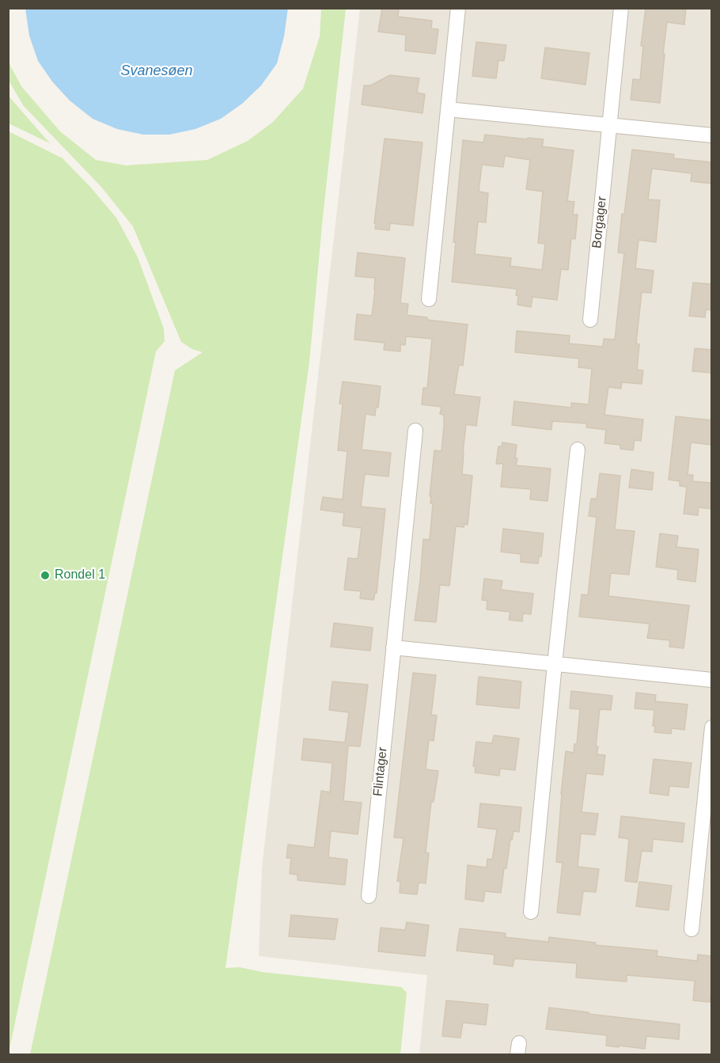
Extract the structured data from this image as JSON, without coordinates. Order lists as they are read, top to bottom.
{
  "streets": {
    "street": ["Borgager", "Flintager"]
  },
  "water": ["Svanesøen"],
  "places": ["Rondel 1"]
}
